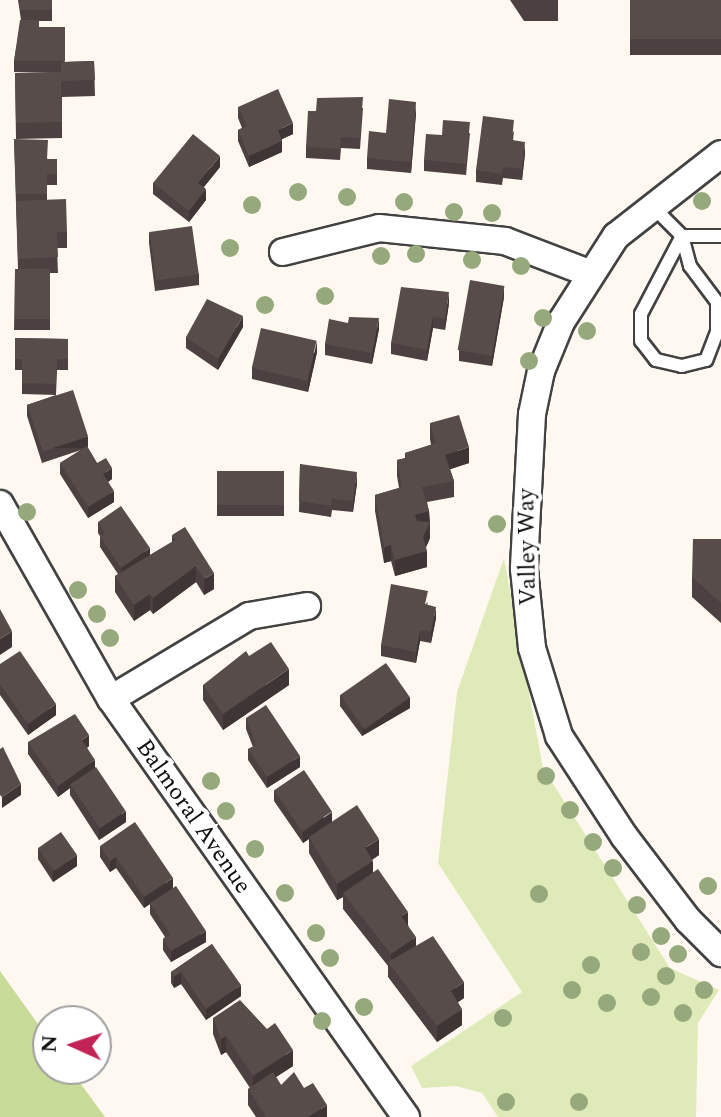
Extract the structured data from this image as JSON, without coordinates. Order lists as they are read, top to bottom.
{
  "streets": {
    "street": ["Valley Way", "Balmoral Avenue"]
  },
  "north": "left"
}
